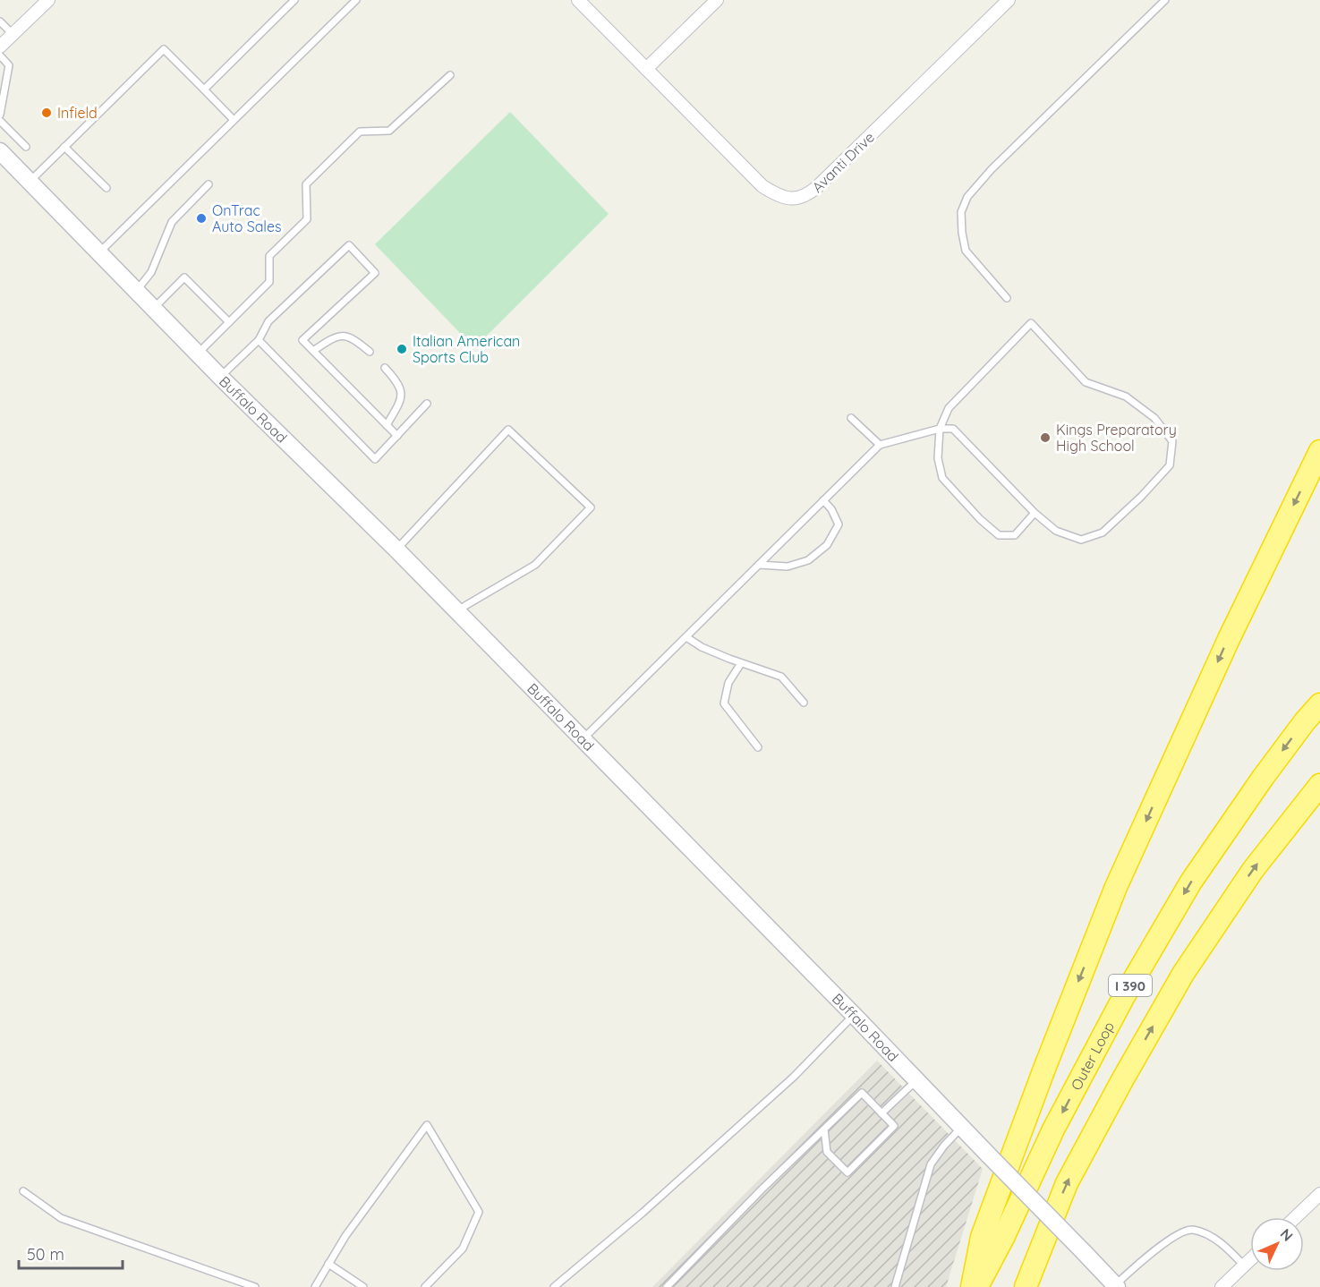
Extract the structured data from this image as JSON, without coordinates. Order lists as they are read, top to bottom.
{
  "streets": {
    "highway": ["I 390", "Outer Loop"],
    "main road": ["Buffalo Road"],
    "street": ["Avanti Drive"]
  },
  "places": [
    "Infield",
    "OnTrac Auto Sales",
    "Italian American Sports Club",
    "Kings Preparatory High School"
  ],
  "scale_bar": "50 m",
  "north": "top right"
}
